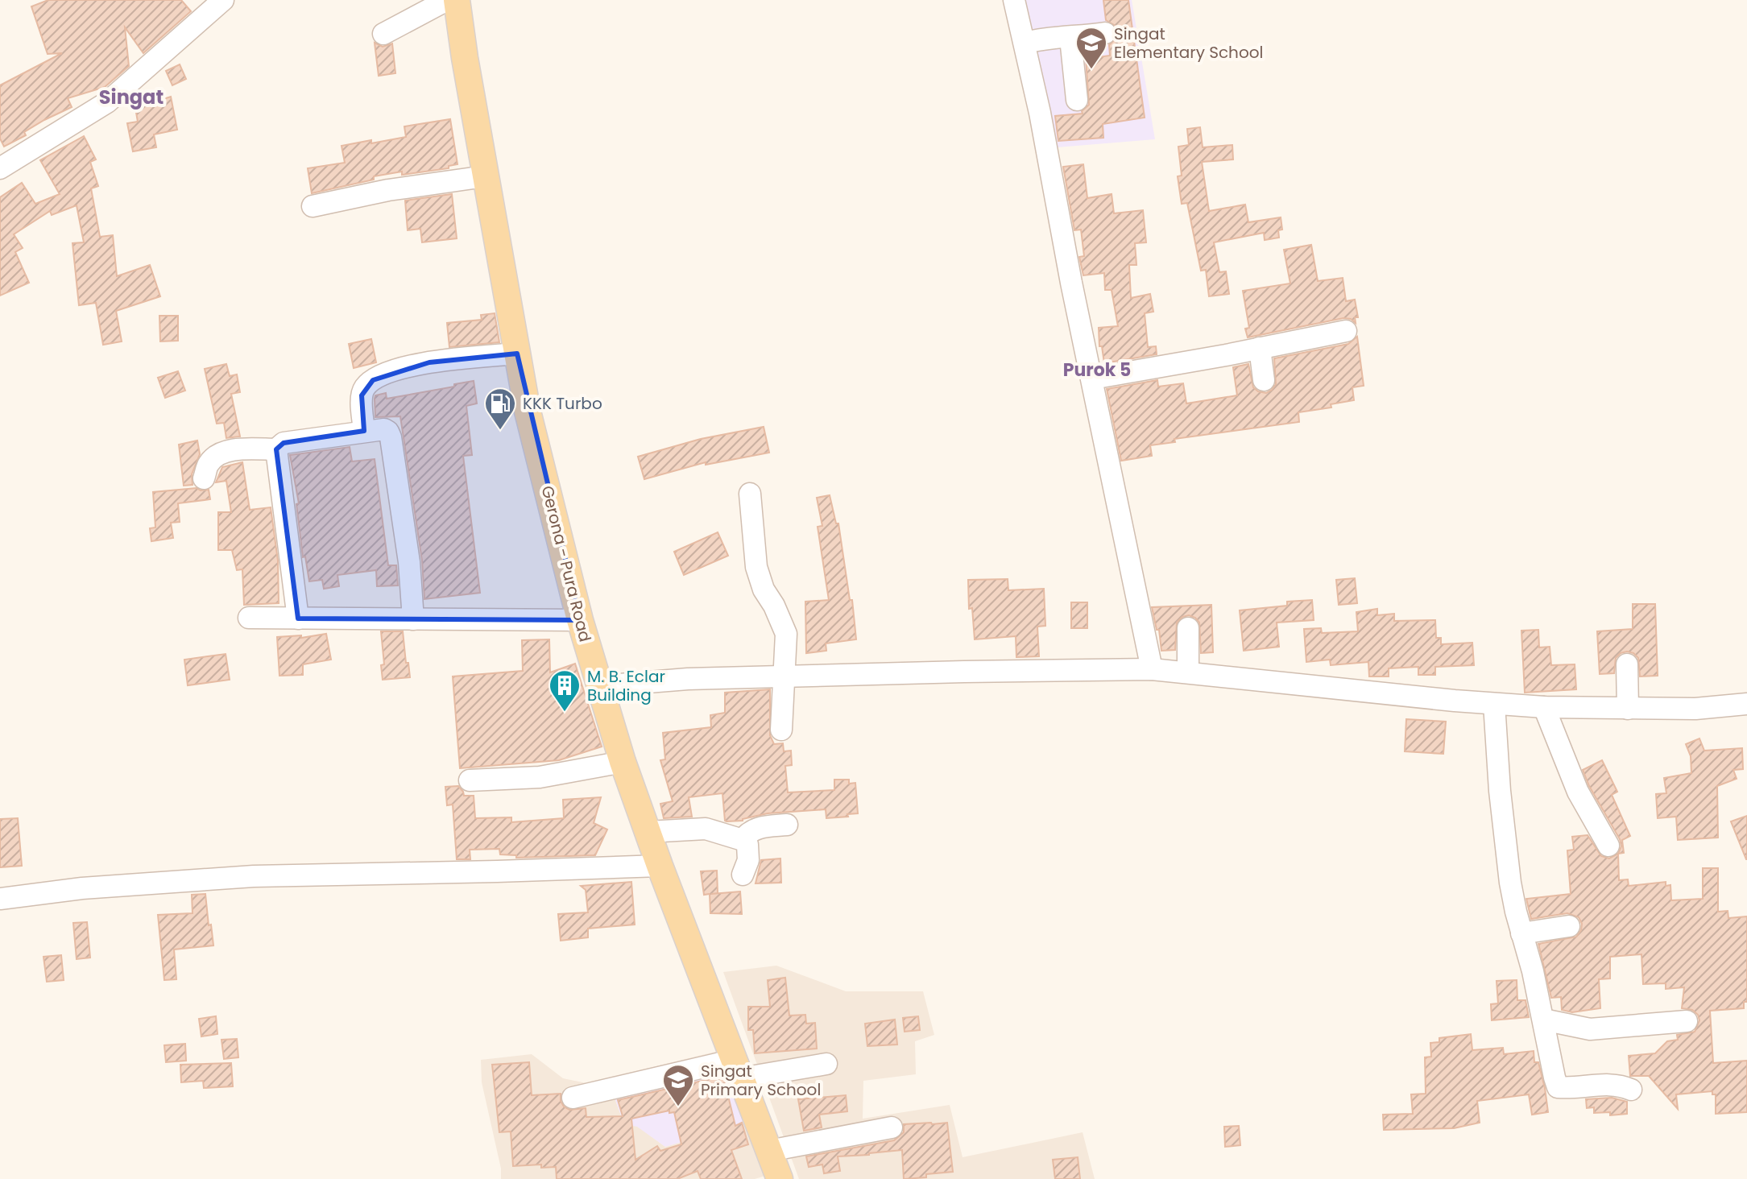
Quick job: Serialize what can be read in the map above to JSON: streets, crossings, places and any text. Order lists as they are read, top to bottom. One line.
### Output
{"streets":{"main road":["Gerona - Pura Road"]},"districts":["Singat","Purok 5"],"places":{"school or university":["Singat Elementary School","Singat Primary School"],"fuel station":["KKK Turbo"],"building":["M. B. Eclar Building"]}}
